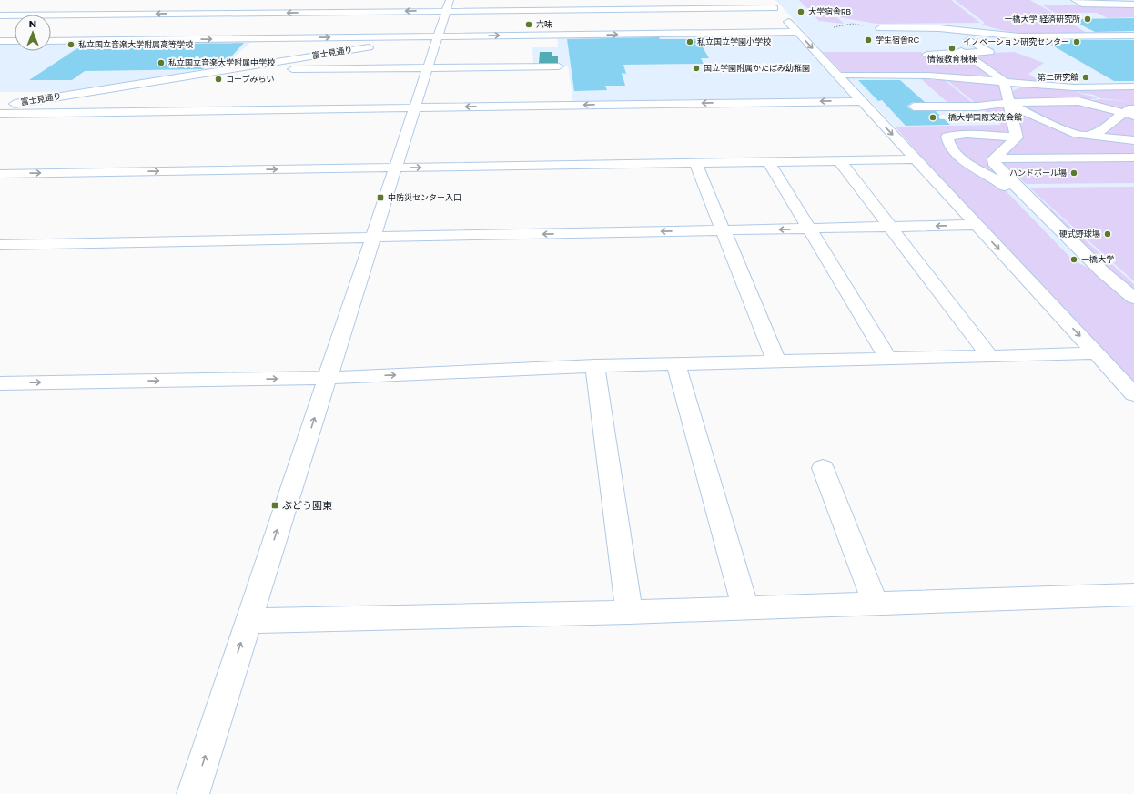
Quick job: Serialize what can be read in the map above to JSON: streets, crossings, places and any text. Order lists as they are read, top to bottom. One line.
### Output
{"streets":{"street":["富士見通り"]},"places":{"other":["大学宿舎RB","一橋大学 経済研究所","六味","学生宿舎RC","私立国立学園小学校","イノベーション研究センター","私立国立音楽大学附属高等学校","情報教育棟棟","私立国立音楽大学附属中学校","国立学園附属かたばみ幼稚園","第二研究館","コープみらい","一橋大学国際交流会館","ハンドボール場","硬式野球場","一橋大学"],"transit":["中防災センター入口","ぶどう園東"]},"north":"top"}
